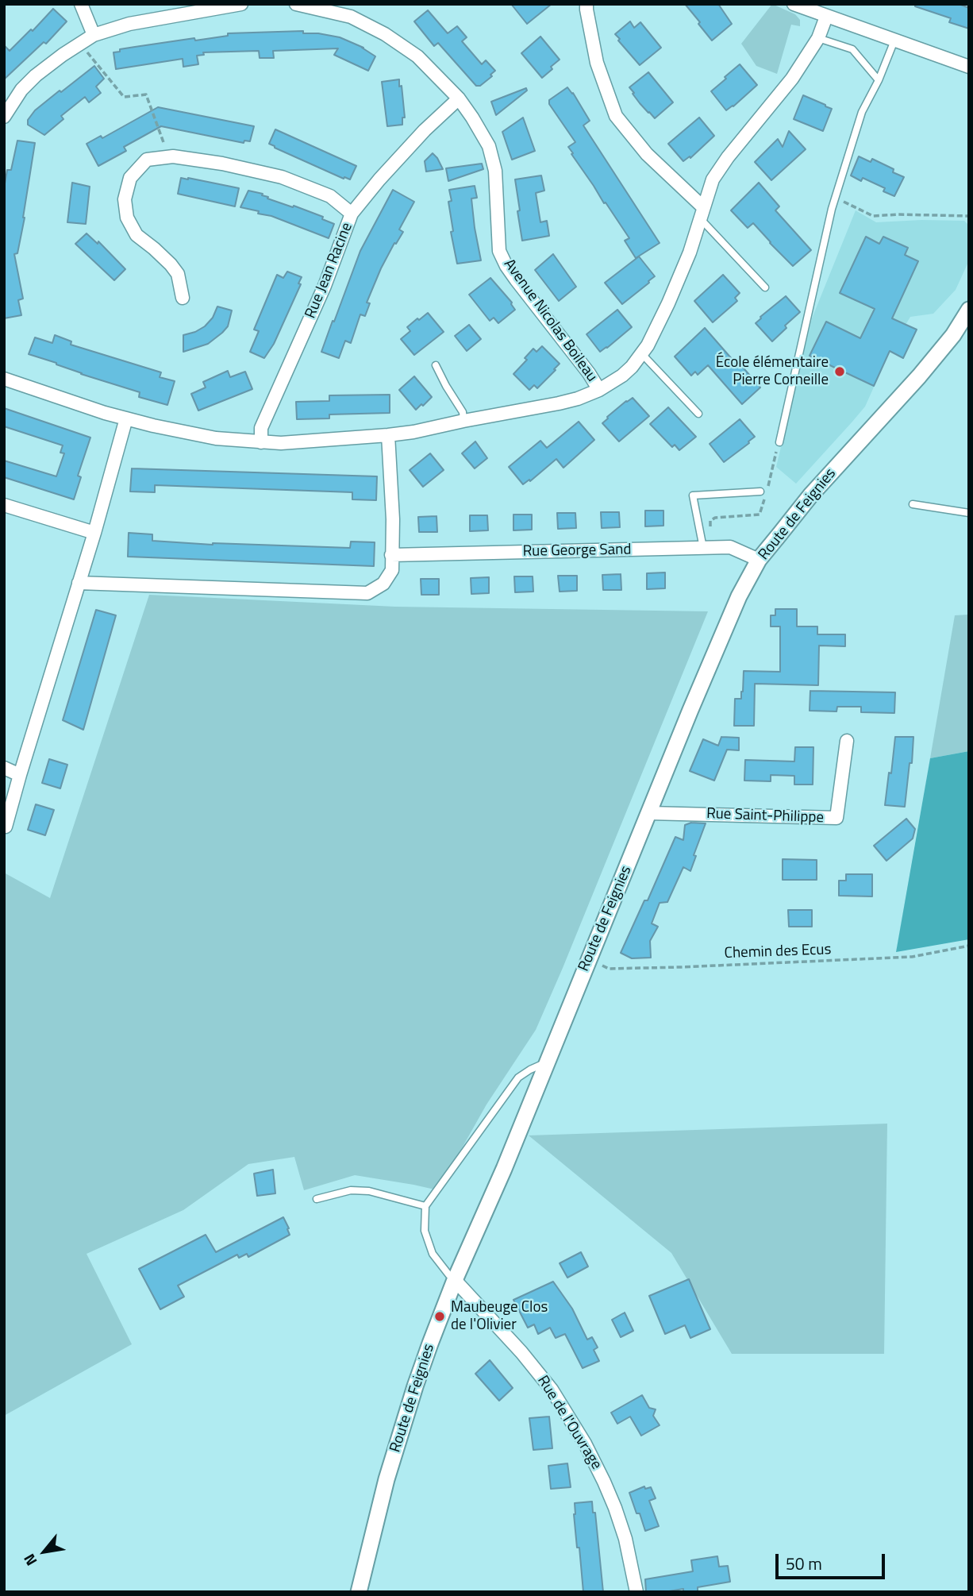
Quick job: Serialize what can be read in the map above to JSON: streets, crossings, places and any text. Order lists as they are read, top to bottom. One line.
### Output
{"streets":{"street":["Rue Jean Racine","Avenue Nicolas Boileau","Route de Feignies","Rue George Sand","Rue Saint-Philippe","Rue de l'Ouvrage"],"path":["Chemin des Ecus"]},"crossings":[["Rue Jean Racine","Avenue Nicolas Boileau"],["Route de Feignies","Rue George Sand"],["Route de Feignies","Rue Saint-Philippe"],["Route de Feignies","Chemin des Ecus"],["Route de Feignies","Rue de l'Ouvrage"]],"places":["École élémentaire Pierre Corneille","Maubeuge Clos de l'Olivier"],"scale_bar":"50 m","north":"bottom left"}
